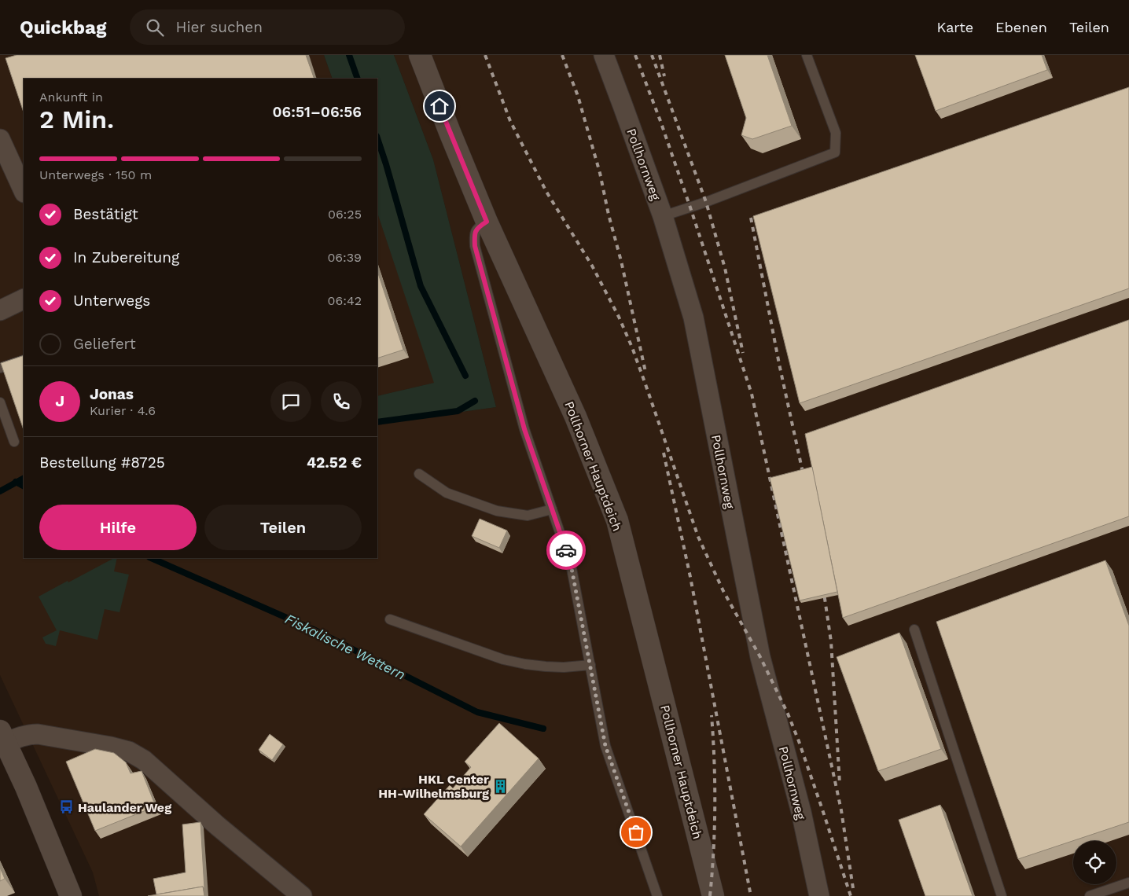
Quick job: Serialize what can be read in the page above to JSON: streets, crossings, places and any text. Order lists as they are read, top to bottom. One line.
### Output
{"streets":{"main road":["Pollhorner Hauptdeich"],"street":["Pollhornweg"]},"water":["Fiskalische Wettern"],"places":{"building":["HKL Center HH-Wilhelmsburg"],"bus stop":["Haulander Weg"]},"page":{"header":"Quickbag","search":"Hier suchen","nav":["Karte","Ebenen","Teilen"],"heading":["2 Min.","Ankunft in","06:51–06:56"],"panel":["Jonas","Kurier · 4.6","Bestellung #8725","42.52 €"],"bar":"Unterwegs · 150 m","list":[["Bestätigt","06:25"],["In Zubereitung","06:39"],["Unterwegs","06:42"],"Geliefert"],"round":"J","buttons":["Hilfe","Teilen"]}}
